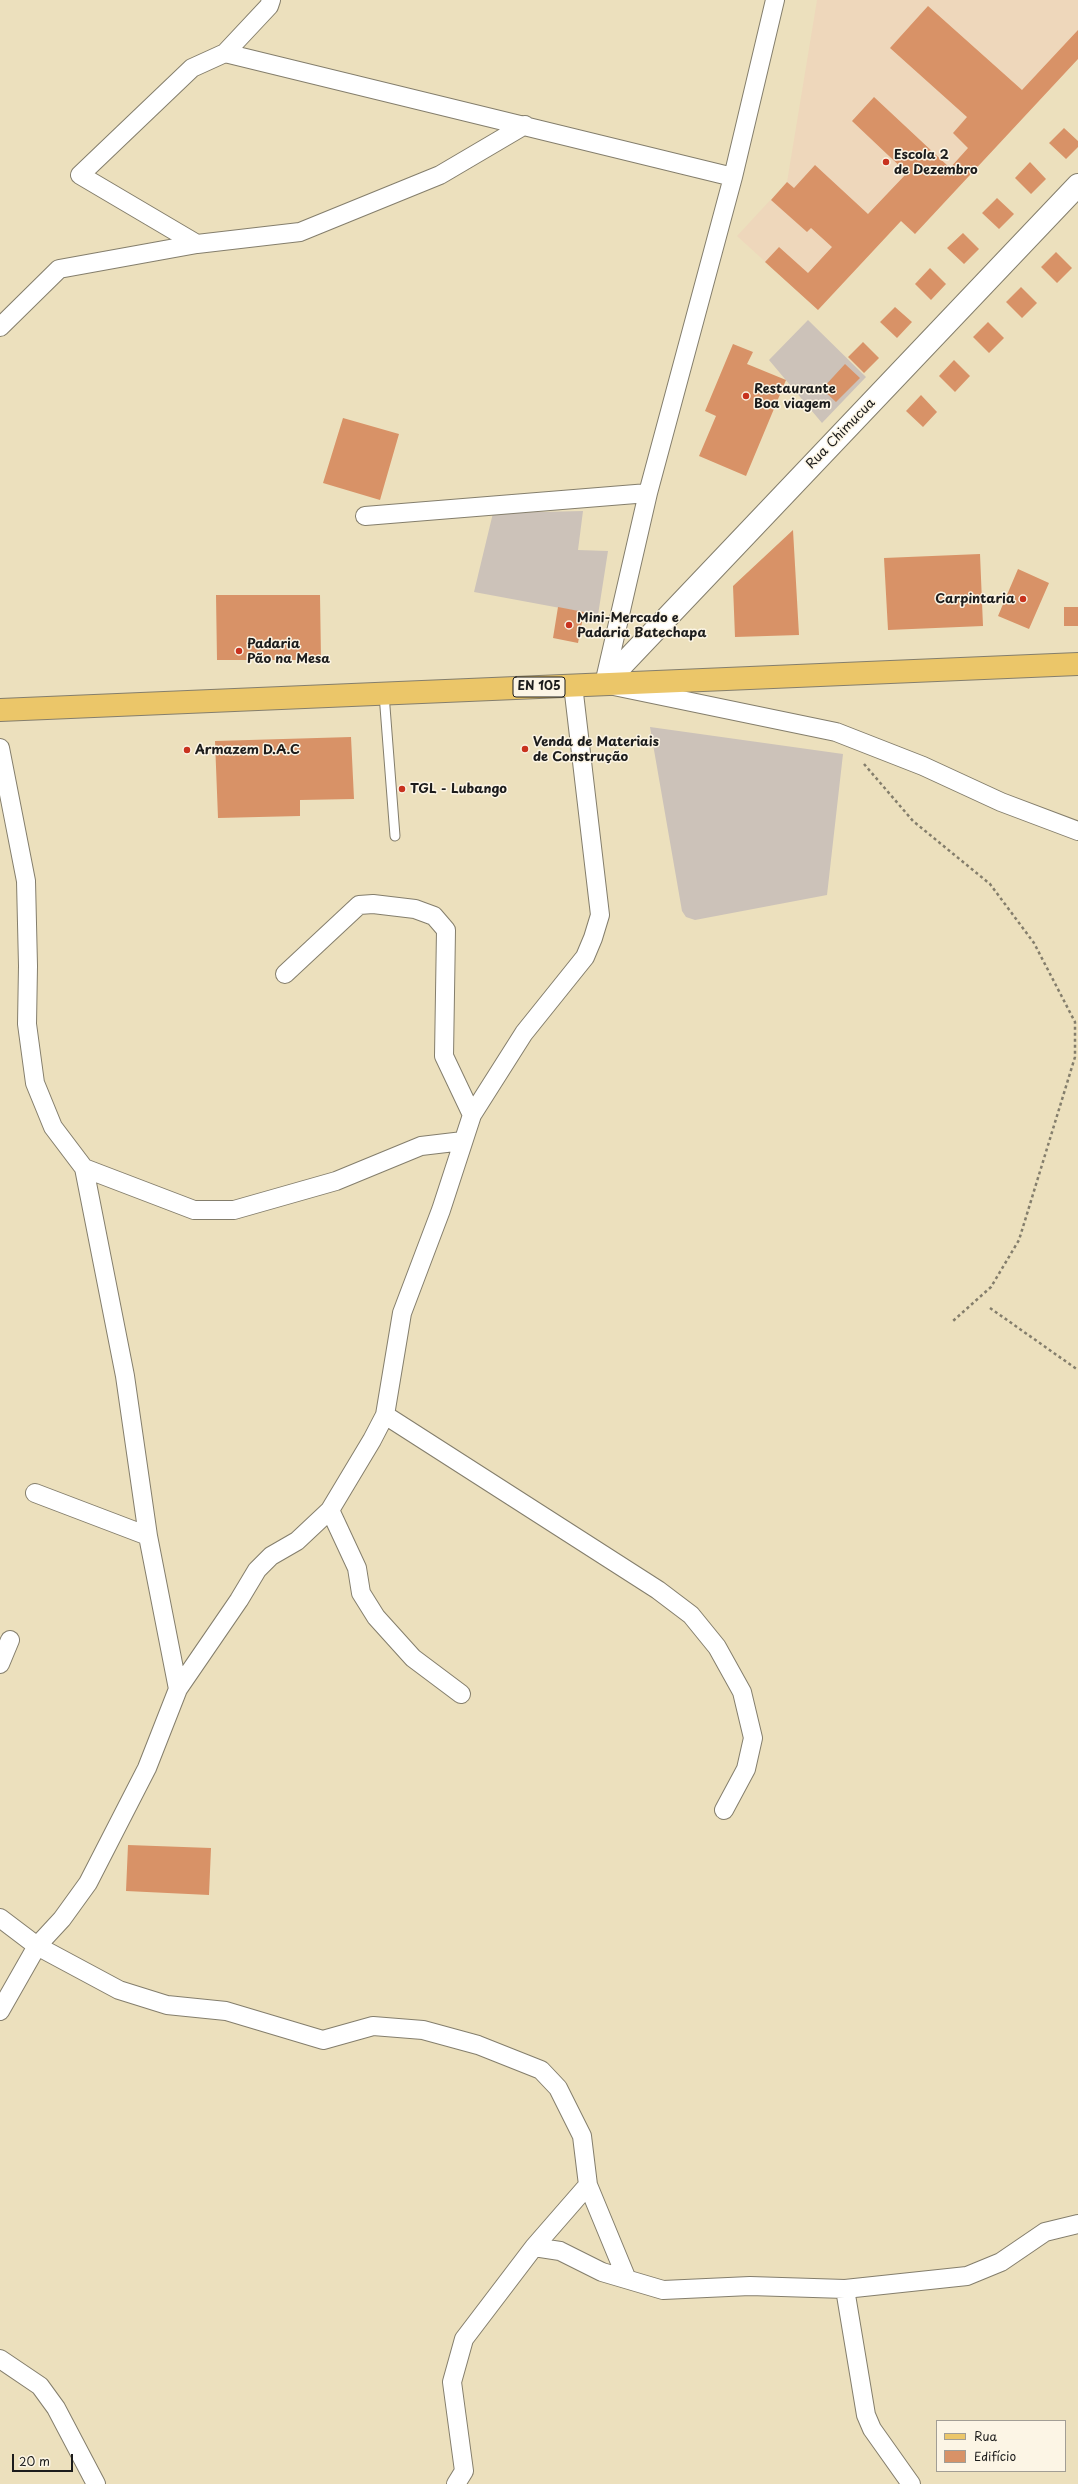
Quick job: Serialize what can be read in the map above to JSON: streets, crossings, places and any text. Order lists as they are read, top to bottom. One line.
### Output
{"streets":{"main road":["EN 105"],"street":["Rua Chimucua"]},"crossings":[["Rua Chimucua","EN 105"]],"places":["Escola 2 de Dezembro","Restaurante Boa viagem","Carpintaria","Mini-Mercado e Padaria Batechapa","Padaria Pão na Mesa","Venda de Materiais de Construção","Armazem D.A.C","TGL - Lubango"],"legend":["Rua","Edifício"],"scale_bar":"20 m"}
